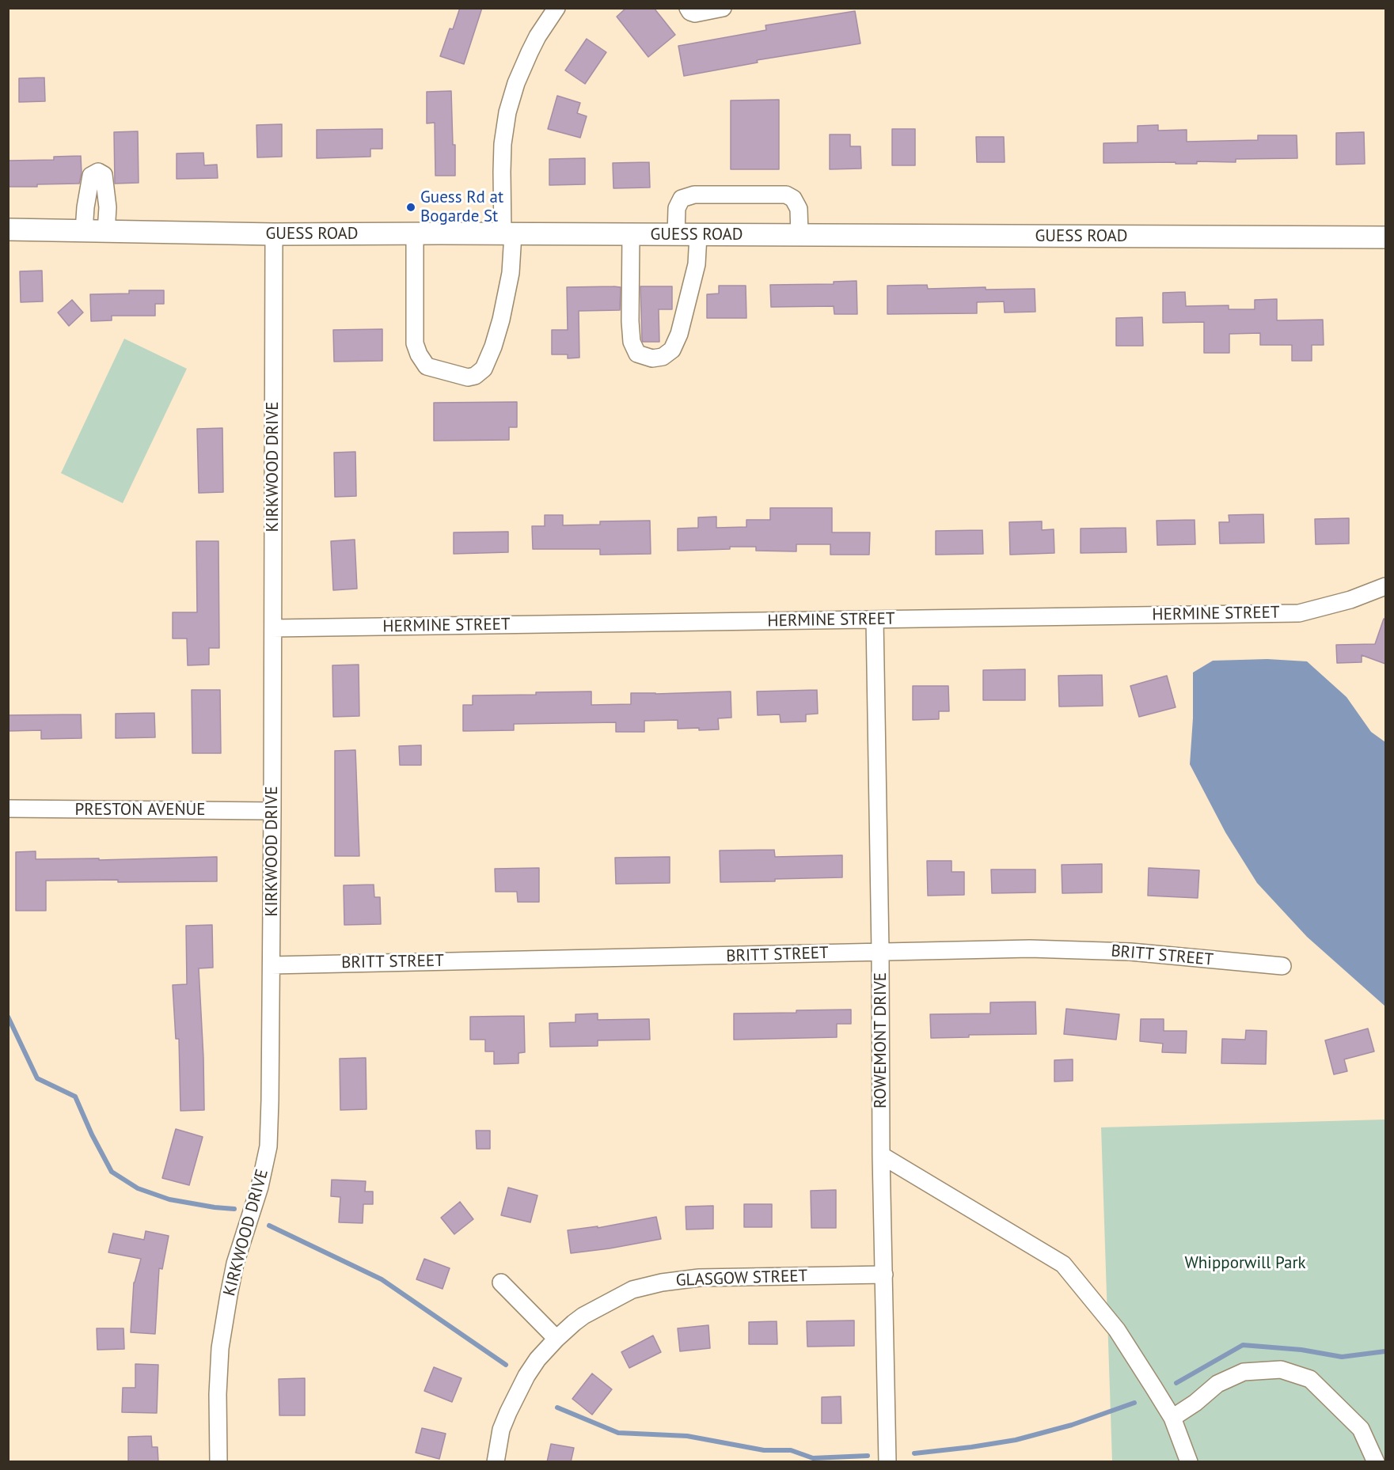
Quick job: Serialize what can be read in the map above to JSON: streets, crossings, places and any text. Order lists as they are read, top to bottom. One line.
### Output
{"streets":{"main road":["GUESS ROAD"],"street":["KIRKWOOD DRIVE","HERMINE STREET","PRESTON AVENUE","BRITT STREET","ROWEMONT DRIVE","GLASGOW STREET"]},"crossings":[["GUESS ROAD","KIRKWOOD DRIVE"],["KIRKWOOD DRIVE","HERMINE STREET"],["KIRKWOOD DRIVE","PRESTON AVENUE"],["KIRKWOOD DRIVE","BRITT STREET"],["HERMINE STREET","ROWEMONT DRIVE"],["BRITT STREET","ROWEMONT DRIVE"],["ROWEMONT DRIVE","GLASGOW STREET"]],"parks":["Whipporwill Park"],"places":["Guess Rd at Bogarde St"]}
